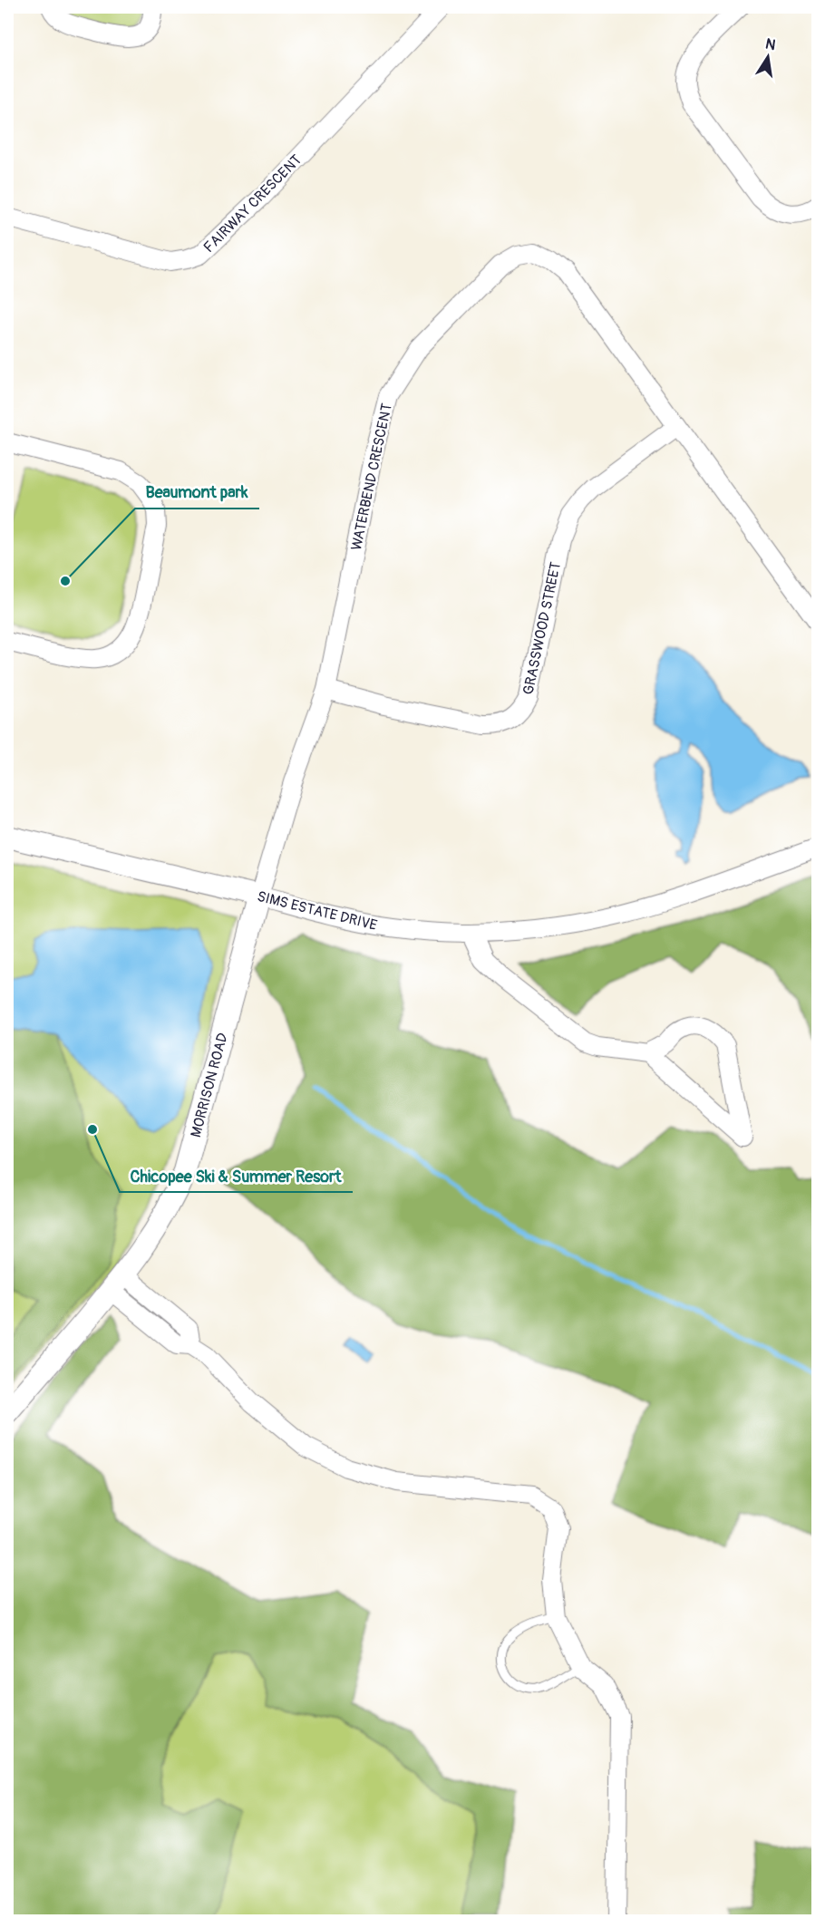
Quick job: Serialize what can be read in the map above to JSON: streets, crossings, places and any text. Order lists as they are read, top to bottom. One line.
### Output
{"streets":{"street":["FAIRWAY CRESCENT","WATERBEND CRESCENT","GRASSWOOD STREET","SIMS ESTATE DRIVE","MORRISON ROAD"]},"crossings":[["WATERBEND CRESCENT","GRASSWOOD STREET"],["WATERBEND CRESCENT","SIMS ESTATE DRIVE"],["WATERBEND CRESCENT","MORRISON ROAD"],["SIMS ESTATE DRIVE","MORRISON ROAD"]],"places":["Beaumont park","Chicopee Ski & Summer Resort"],"north":"top"}
